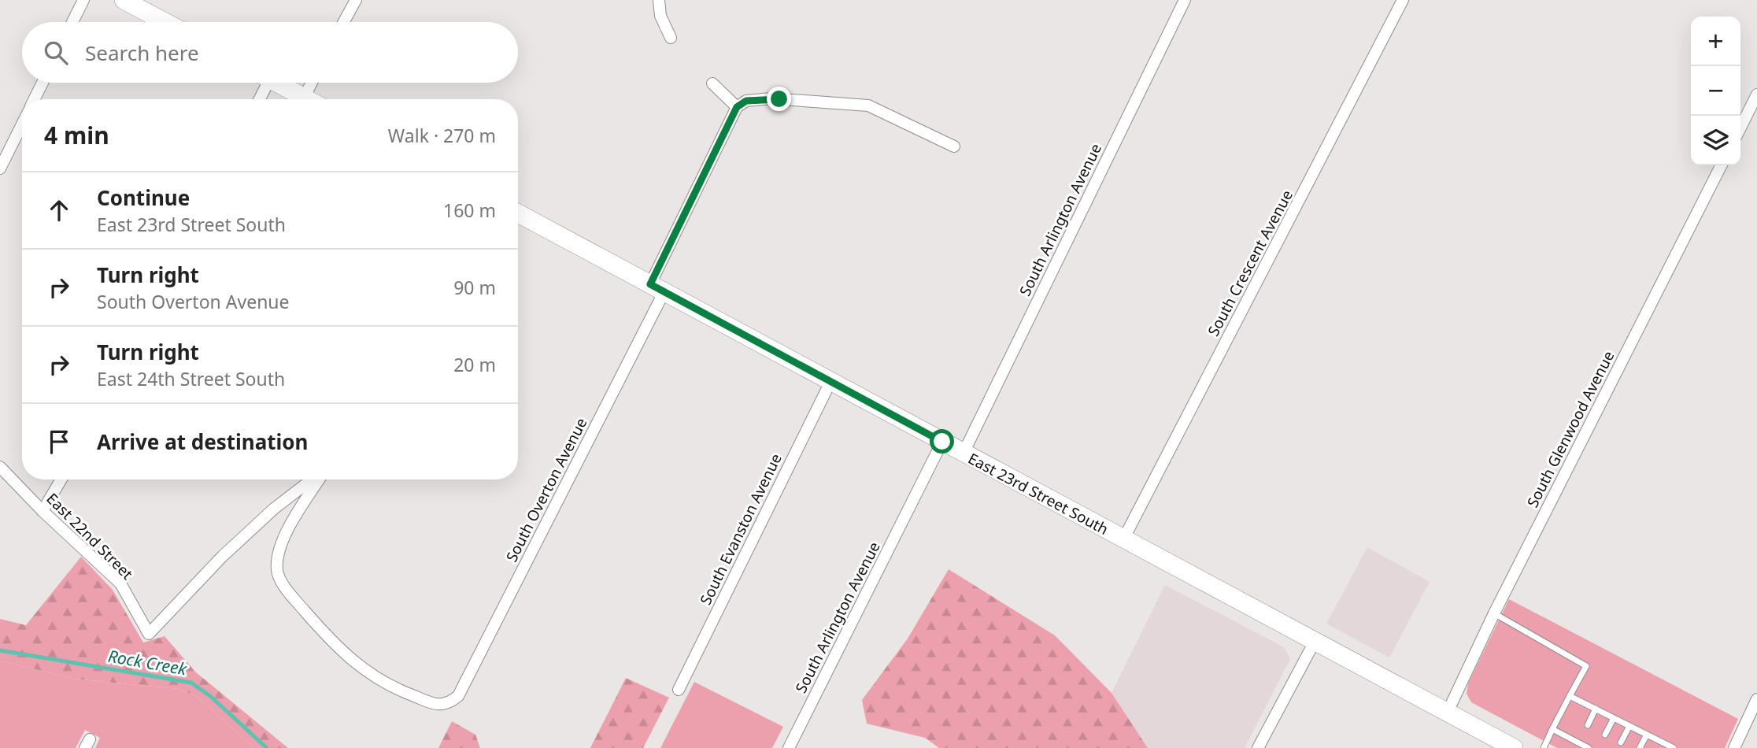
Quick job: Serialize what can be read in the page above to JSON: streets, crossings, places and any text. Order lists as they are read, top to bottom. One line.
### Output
{"streets":{"main road":["East 23rd Street South"],"street":["South Arlington Avenue","South Crescent Avenue","South Glenwood Avenue","South Overton Avenue","South Evanston Avenue","East 22nd Street"]},"crossings":[["South Arlington Avenue","East 23rd Street South"],["South Crescent Avenue","East 23rd Street South"],["South Glenwood Avenue","East 23rd Street South"],["South Overton Avenue","East 23rd Street South"],["East 23rd Street South","South Evanston Avenue"]],"water":["Rock Creek"],"page":{"map_buttons":["+","−"],"search":"Search here","heading":["4 min","Walk · 270 m"],"list":[["Continue","East 23rd Street South","160 m"],["Turn right","South Overton Avenue","90 m"],["Turn right","East 24th Street South","20 m"],"Arrive at destination"]}}
